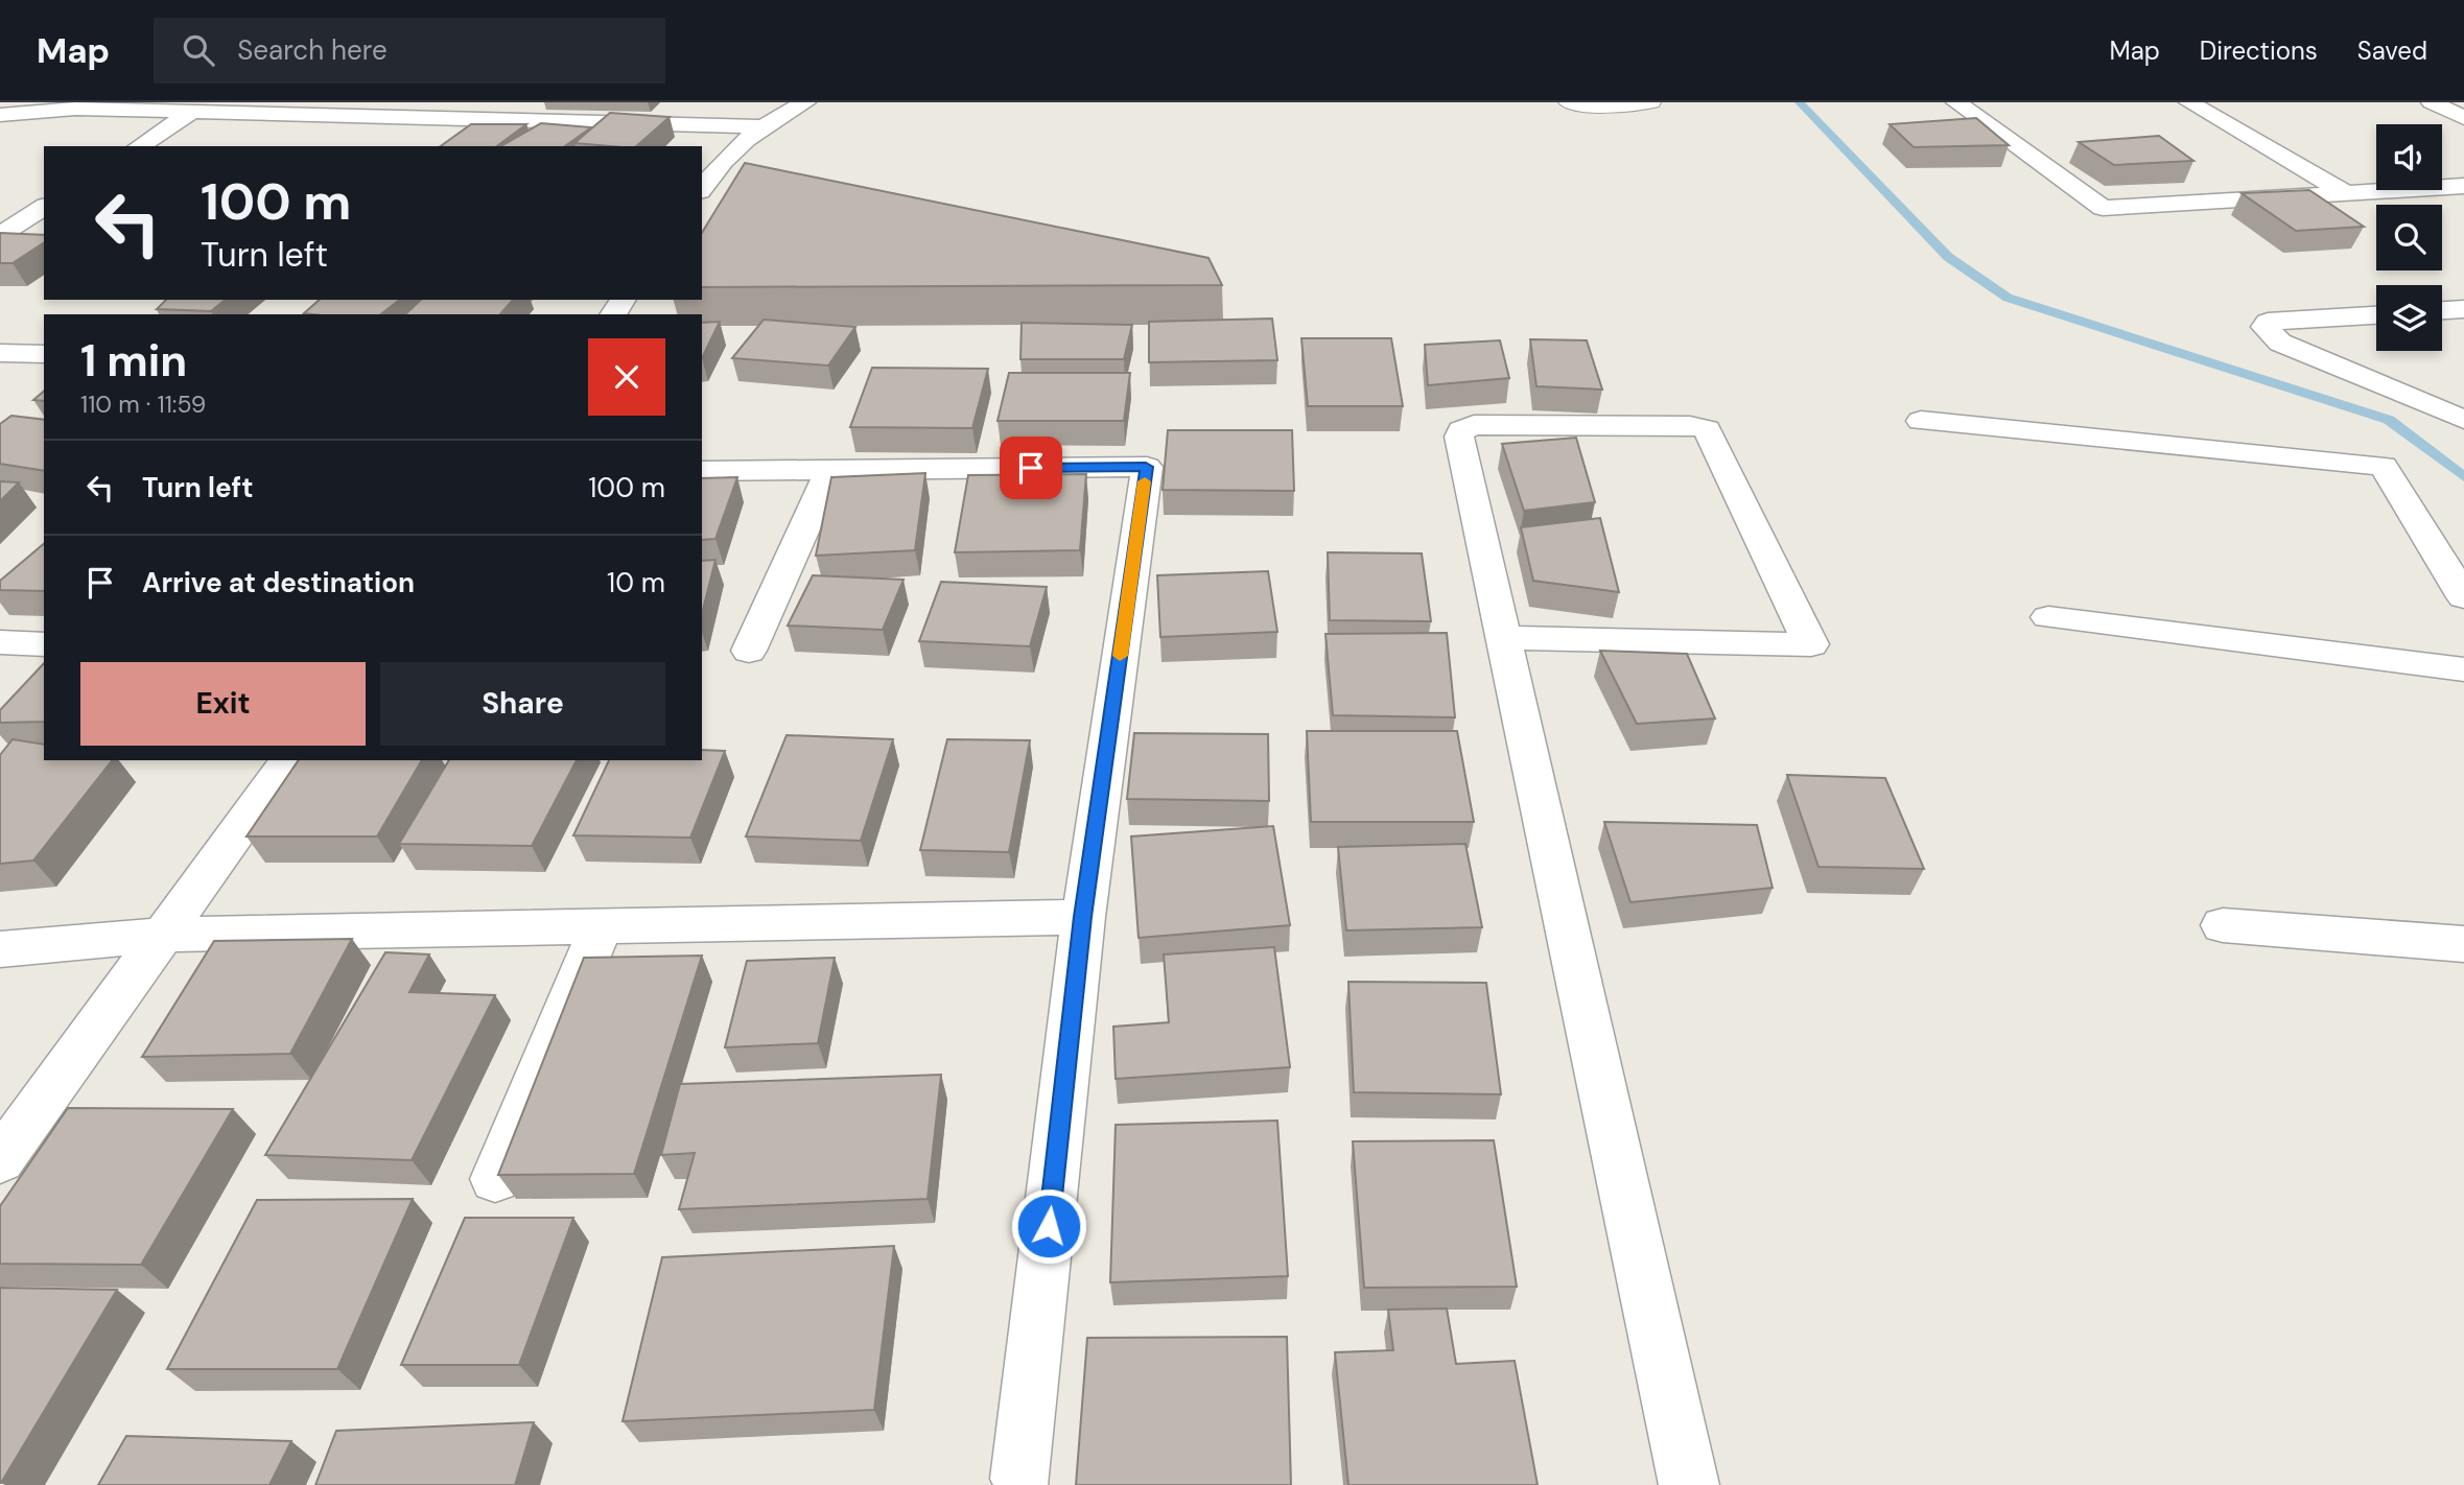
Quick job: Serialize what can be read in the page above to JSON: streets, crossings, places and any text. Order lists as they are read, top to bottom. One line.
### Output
{"page":{"header":"Map","search":"Search here","nav":["Map","Directions","Saved"],"turn":["100 m","Turn left"],"heading":["1 min","110 m · 11:59"],"list":[{"name":"Turn left","value":"100 m"},{"name":"Arrive at destination","value":"10 m"}],"buttons":["Exit","Share"]}}
